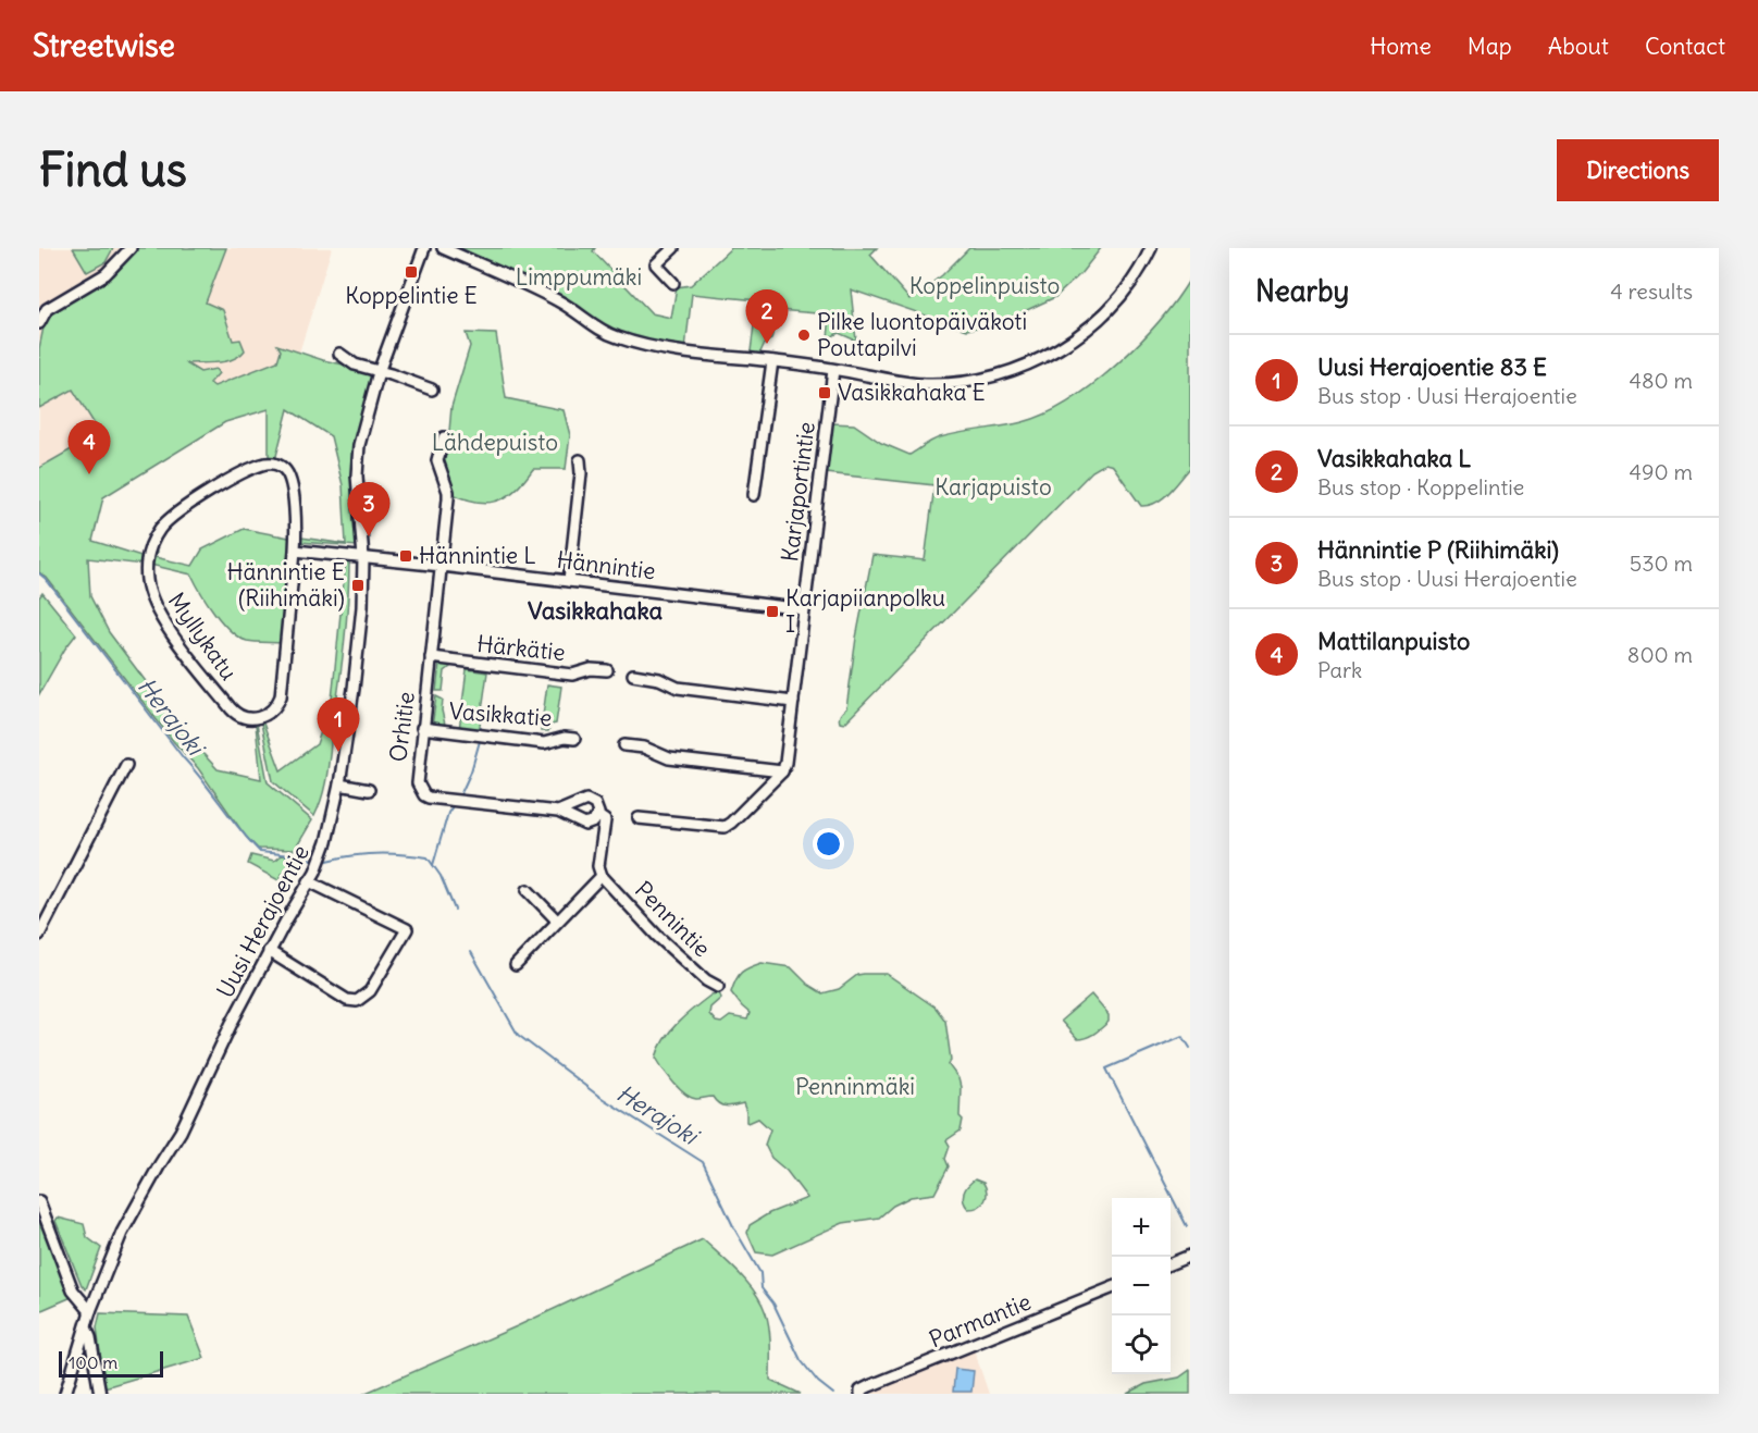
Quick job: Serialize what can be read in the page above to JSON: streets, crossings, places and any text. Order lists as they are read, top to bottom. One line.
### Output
{"streets":{"street":["Karjaportintie","Hännintie","Myllykatu","Härkätie","Vasikkatie","Orhitie","Pennintie","Uusi Herajoentie","Parmantie"]},"crossings":[["Karjaportintie","Hännintie"],["Hännintie","Orhitie"],["Hännintie","Uusi Herajoentie"],["Härkätie","Orhitie"],["Vasikkatie","Orhitie"],["Orhitie","Uusi Herajoentie"]],"districts":["Vasikkahaka"],"water":["Herajoki"],"parks":["Limppumäki","Koppelinpuisto","Lähdepuisto","Karjapuisto","Penninmäki"],"places":{"transit":["Koppelintie E","Vasikkahaka E","Hännintie L","Hännintie E (Riihimäki)","Karjapiianpolku I"],"other":["Pilke luontopäiväkoti Poutapilvi"]},"scale_bar":"100 m","page":{"header":"Streetwise","nav":["Home","Map","About","Contact"],"buttons":"Directions","title":"Find us","heading":["Nearby","4 results"],"pins":["2","4","3","1"],"list":[{"mark":"1","name":"Uusi Herajoentie 83 E","note":"Bus stop · Uusi Herajoentie","value":"480 m"},{"mark":"2","name":"Vasikkahaka L","note":"Bus stop · Koppelintie","value":"490 m"},{"mark":"3","name":"Hännintie P (Riihimäki)","note":"Bus stop · Uusi Herajoentie","value":"530 m"},{"mark":"4","name":"Mattilanpuisto","note":"Park","value":"800 m"}],"map_buttons":["+","−"],"scale":"100 m"}}
